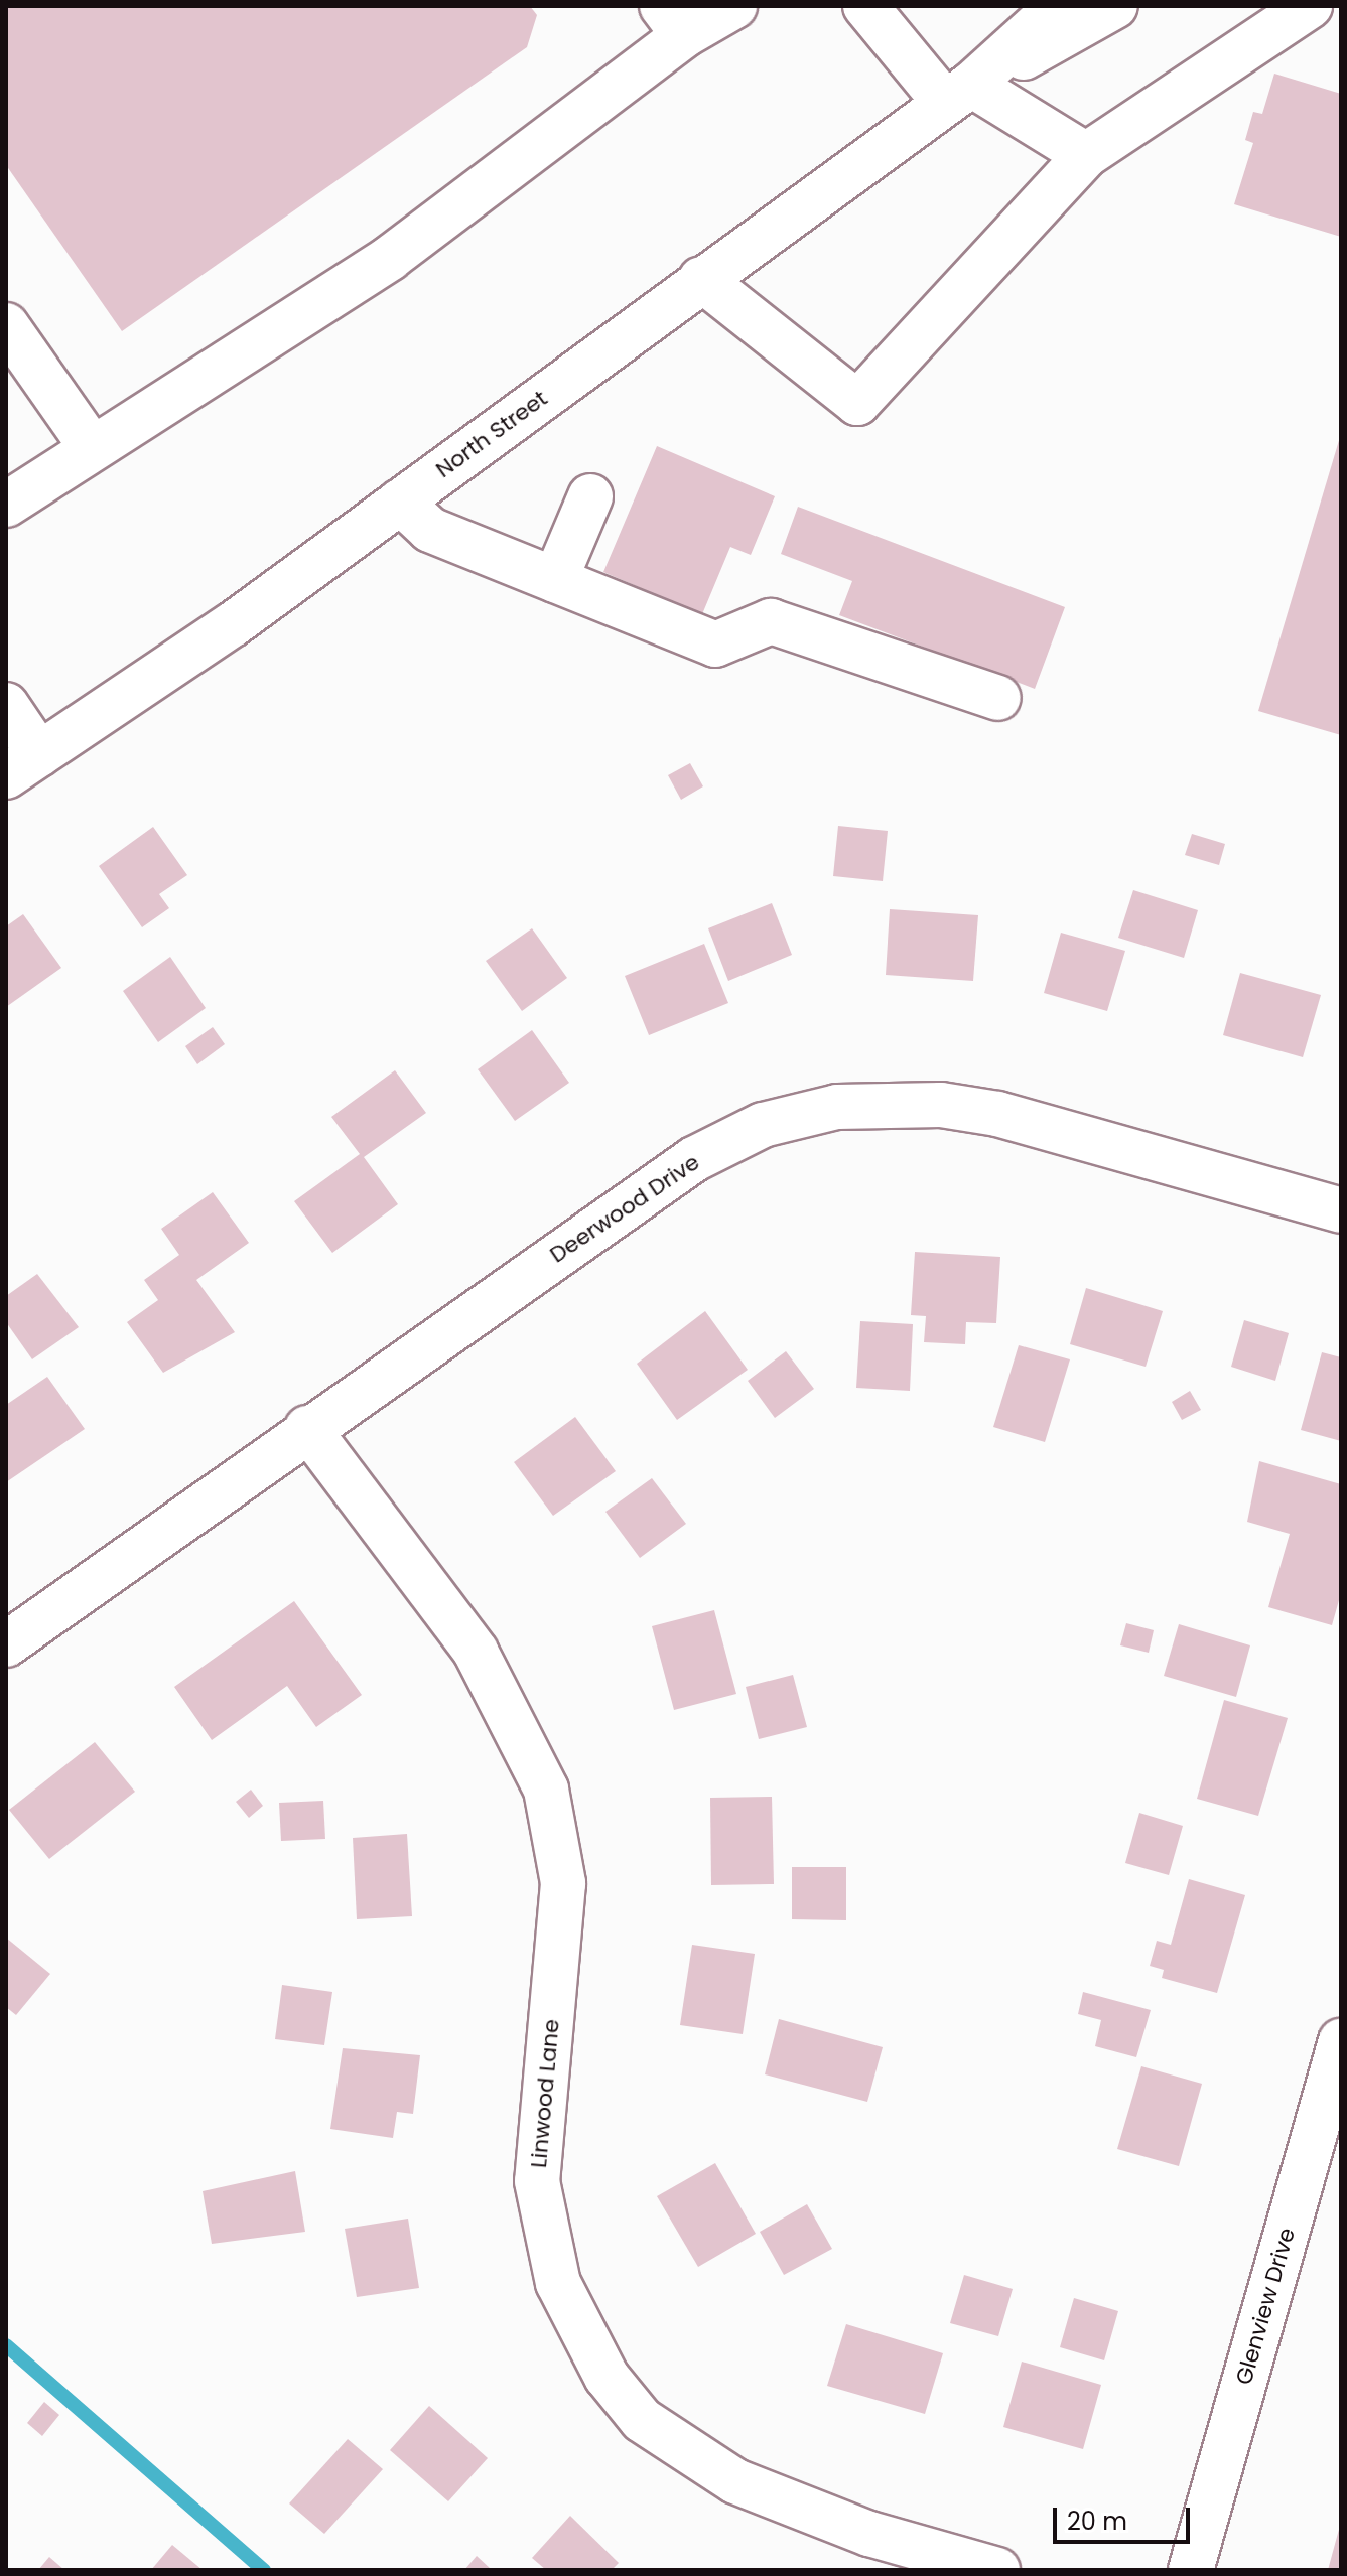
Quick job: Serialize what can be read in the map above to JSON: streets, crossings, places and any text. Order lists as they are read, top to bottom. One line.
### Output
{"streets":{"street":["North Street","Deerwood Drive","Linwood Lane","Glenview Drive"]},"crossings":[["Deerwood Drive","Linwood Lane"]],"scale_bar":"20 m"}
